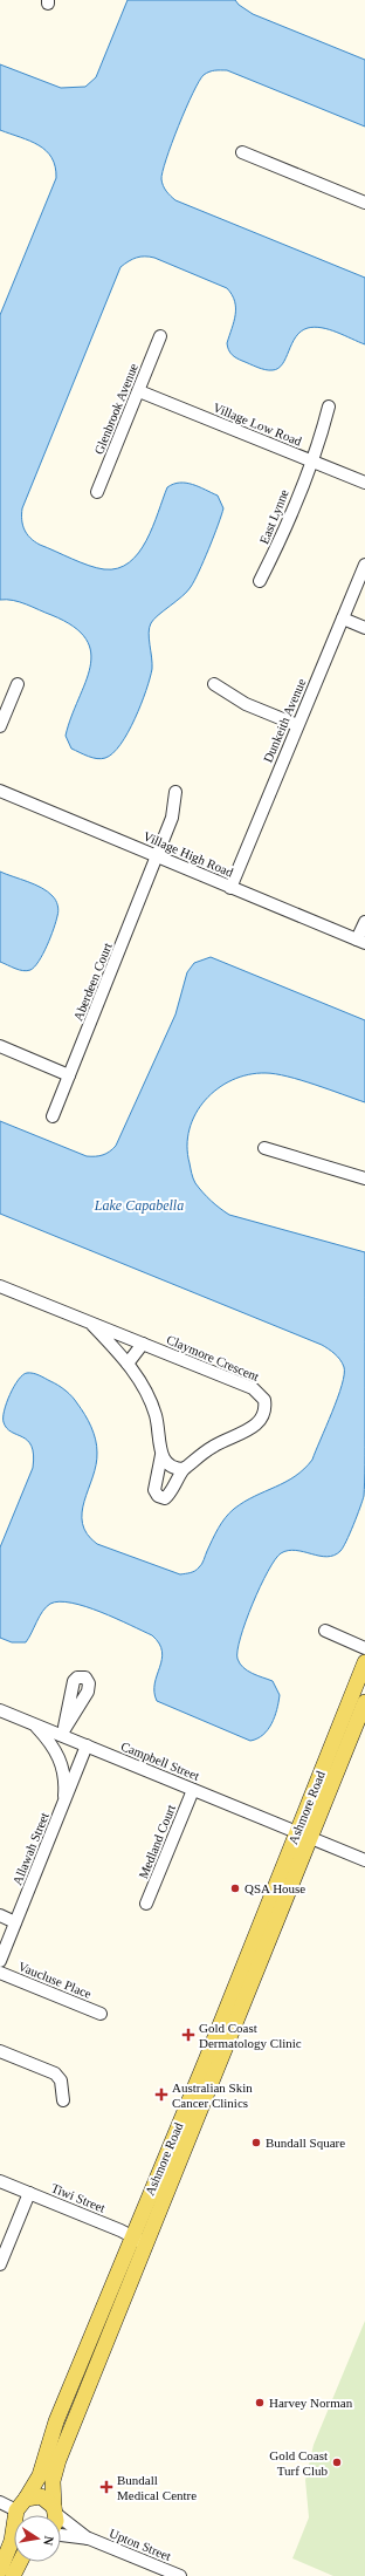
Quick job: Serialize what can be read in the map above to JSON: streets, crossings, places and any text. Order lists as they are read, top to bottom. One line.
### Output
{"streets":{"main road":["Ashmore Road"],"street":["Glenbrook Avenue","Village Low Road","East Lynne","Dunkeith Avenue","Village High Road","Aberdeen Court","Claymore Crescent","Campbell Street","Medland Court","Allawah Street","Vaucluse Place","Tiwi Street","Upton Street"]},"crossings":[["Glenbrook Avenue","Village Low Road"],["Village Low Road","East Lynne"],["Dunkeith Avenue","Village High Road"],["Village High Road","Aberdeen Court"],["Campbell Street","Ashmore Road"],["Campbell Street","Medland Court"],["Campbell Street","Allawah Street"],["Ashmore Road","Tiwi Street"],["Ashmore Road","Upton Street"]],"water":["Lake Capabella"],"places":{"other":["QSA House","Bundall Square","Harvey Norman","Gold Coast Turf Club"],"health":["Gold Coast Dermatology Clinic","Australian Skin Cancer Clinics","Bundall Medical Centre"]},"north":"right"}
